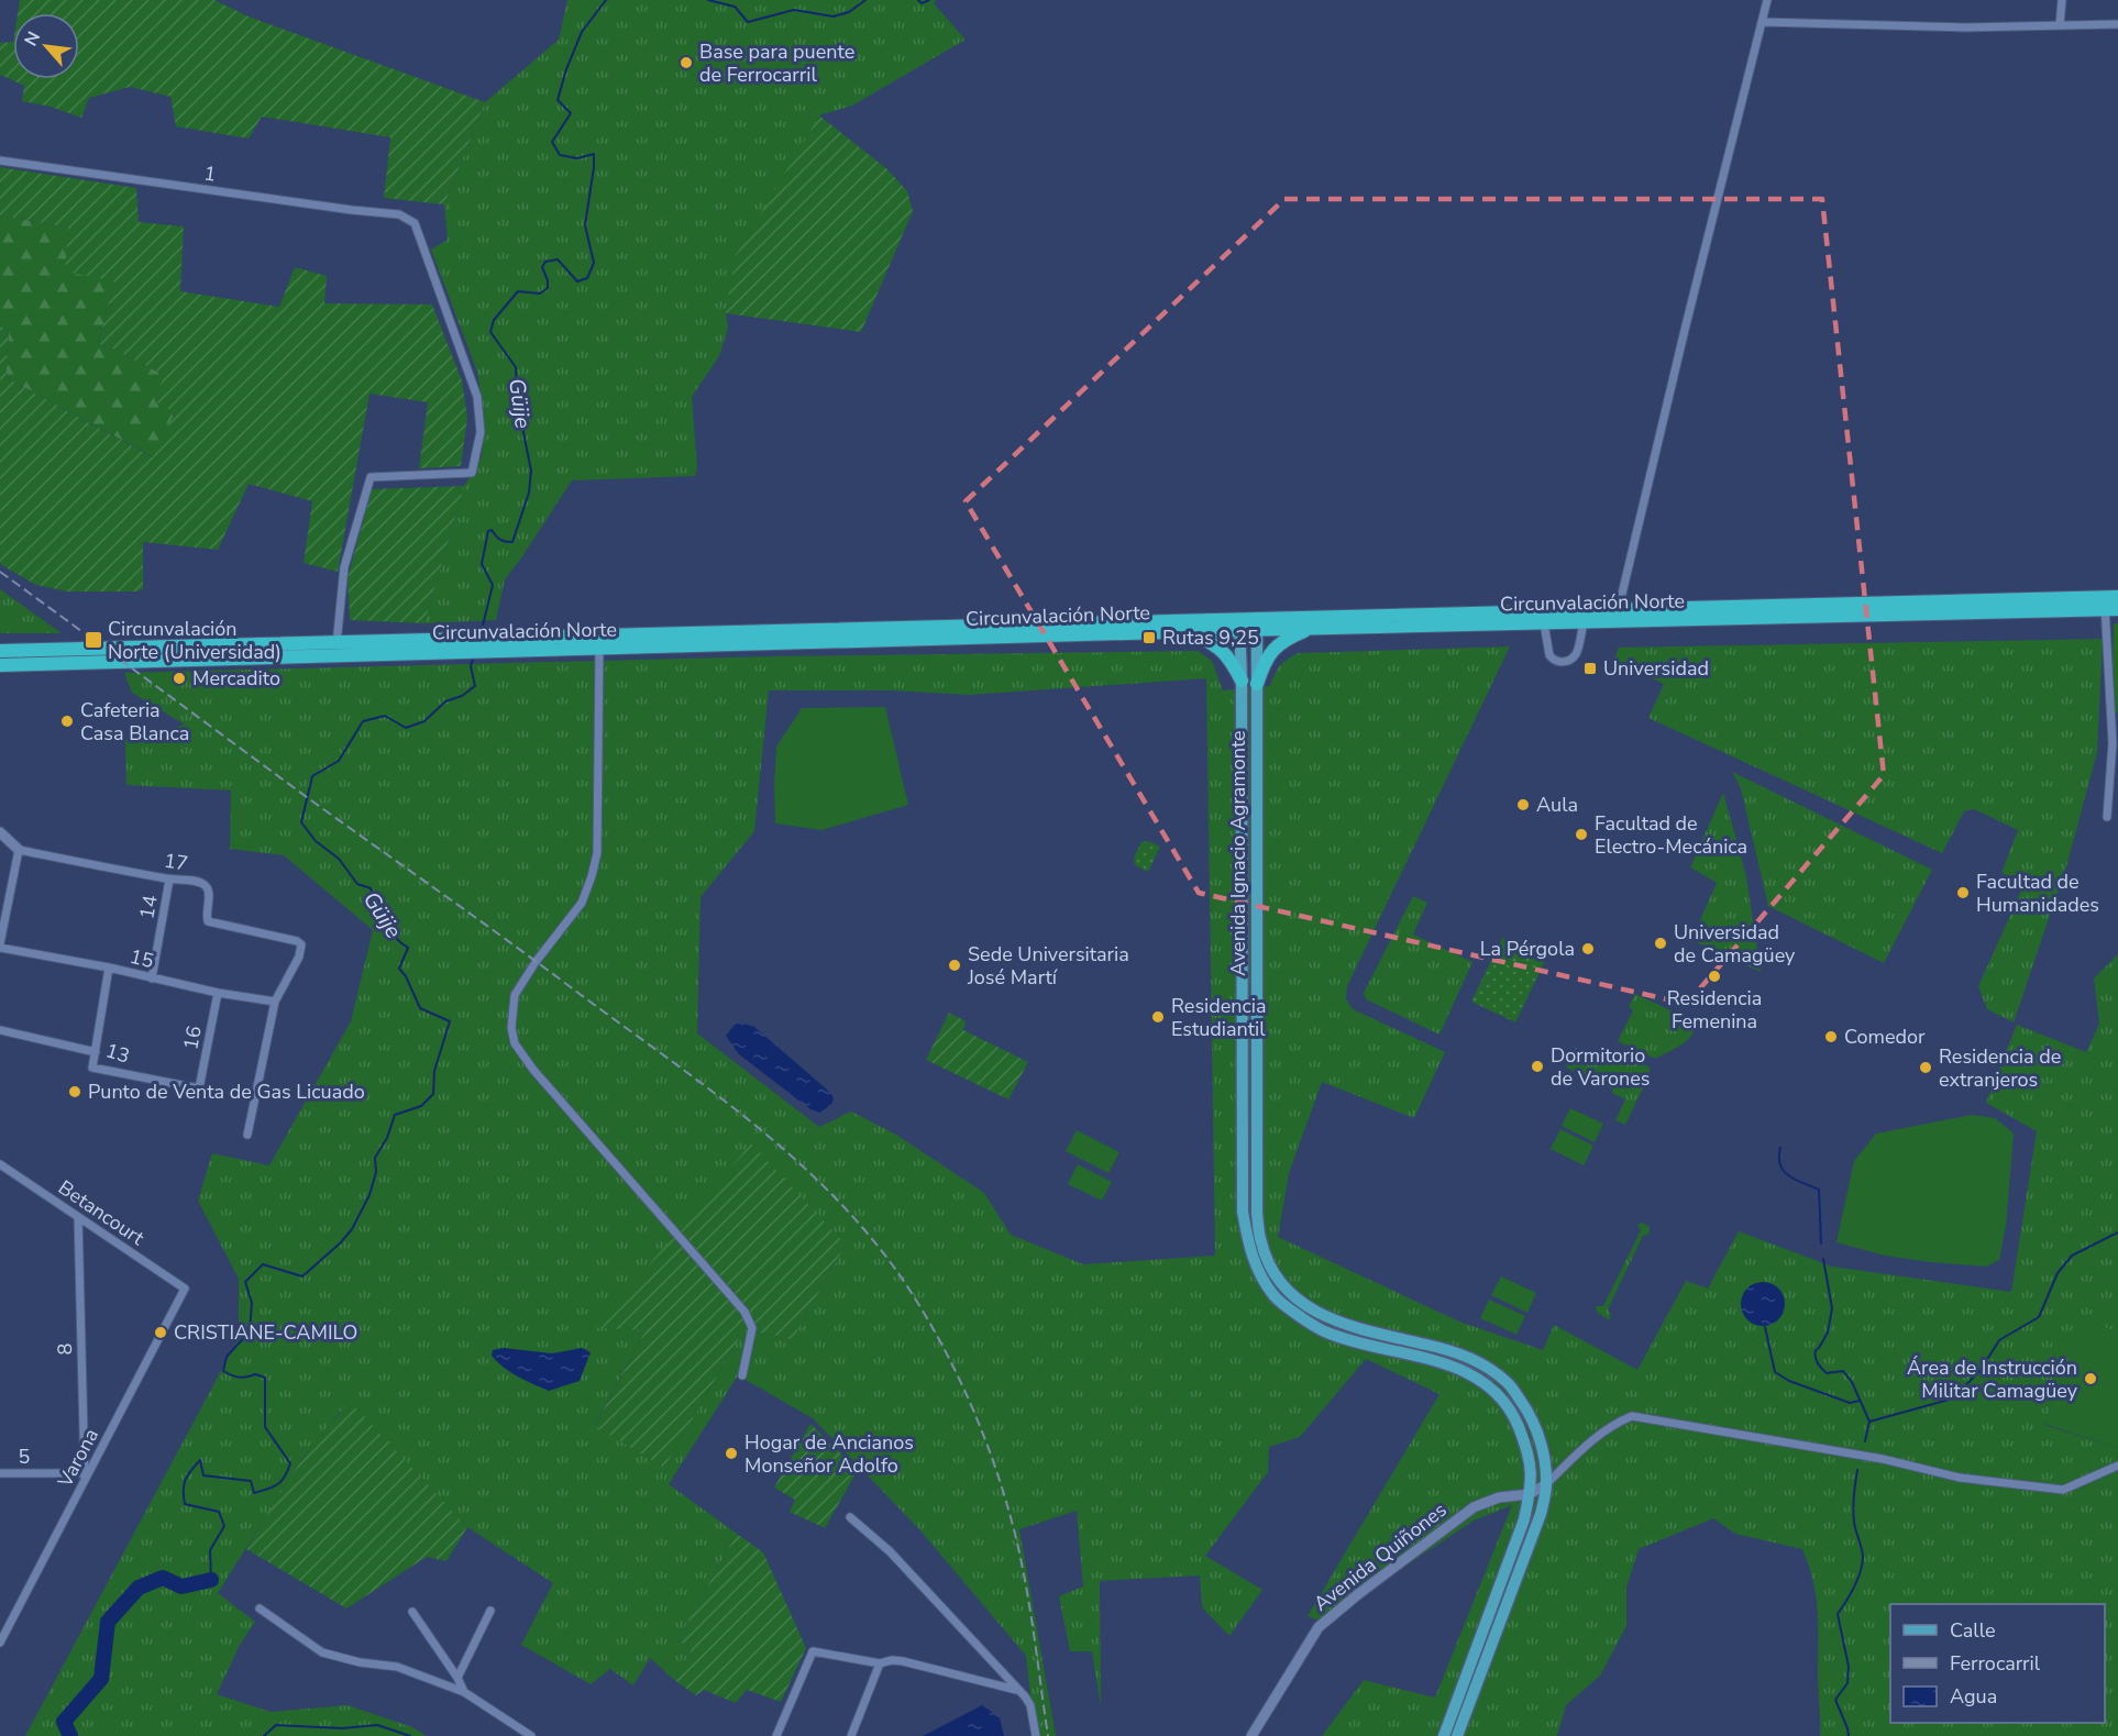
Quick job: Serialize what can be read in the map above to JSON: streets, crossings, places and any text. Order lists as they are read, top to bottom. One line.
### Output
{"streets":{"highway":["Circunvalación Norte"],"main road":["Avenida Ignacio Agramonte"],"street":["1","17","14","15","16","13","Betancourt","8","5","Varona","Avenida Quiñones"]},"crossings":[["1","Circunvalación Norte"],["Circunvalación Norte","Avenida Ignacio Agramonte"],["Avenida Ignacio Agramonte","Avenida Quiñones"],["17","14"],["17","15"],["14","15"],["15","16"],["16","13"],["Betancourt","8"],["Betancourt","Varona"],["8","5"],["8","Varona"],["5","Varona"]],"water":["Güije"],"places":{"other":["Base para puente de Ferrocarril","Mercadito","Cafeteria Casa Blanca","Aula","Facultad de Electro-Mecánica","Facultad de Humanidades","Universidad de Camagüey","La Pérgola","Sede Universitaria José Martí","Residencia Femenina","Residencia Estudiantil","Comedor","Dormitorio de Varones","Residencia de extranjeros","Punto de Venta de Gas Licuado","CRISTIANE-CAMILO","Área de Instrucción Militar Camagüey","Hogar de Ancianos Monseñor Adolfo"],"transit":["Rutas 9,25","Circunvalación Norte (Universidad)","Universidad"]},"legend":["Calle","Ferrocarril","Agua"],"north":"top left"}
